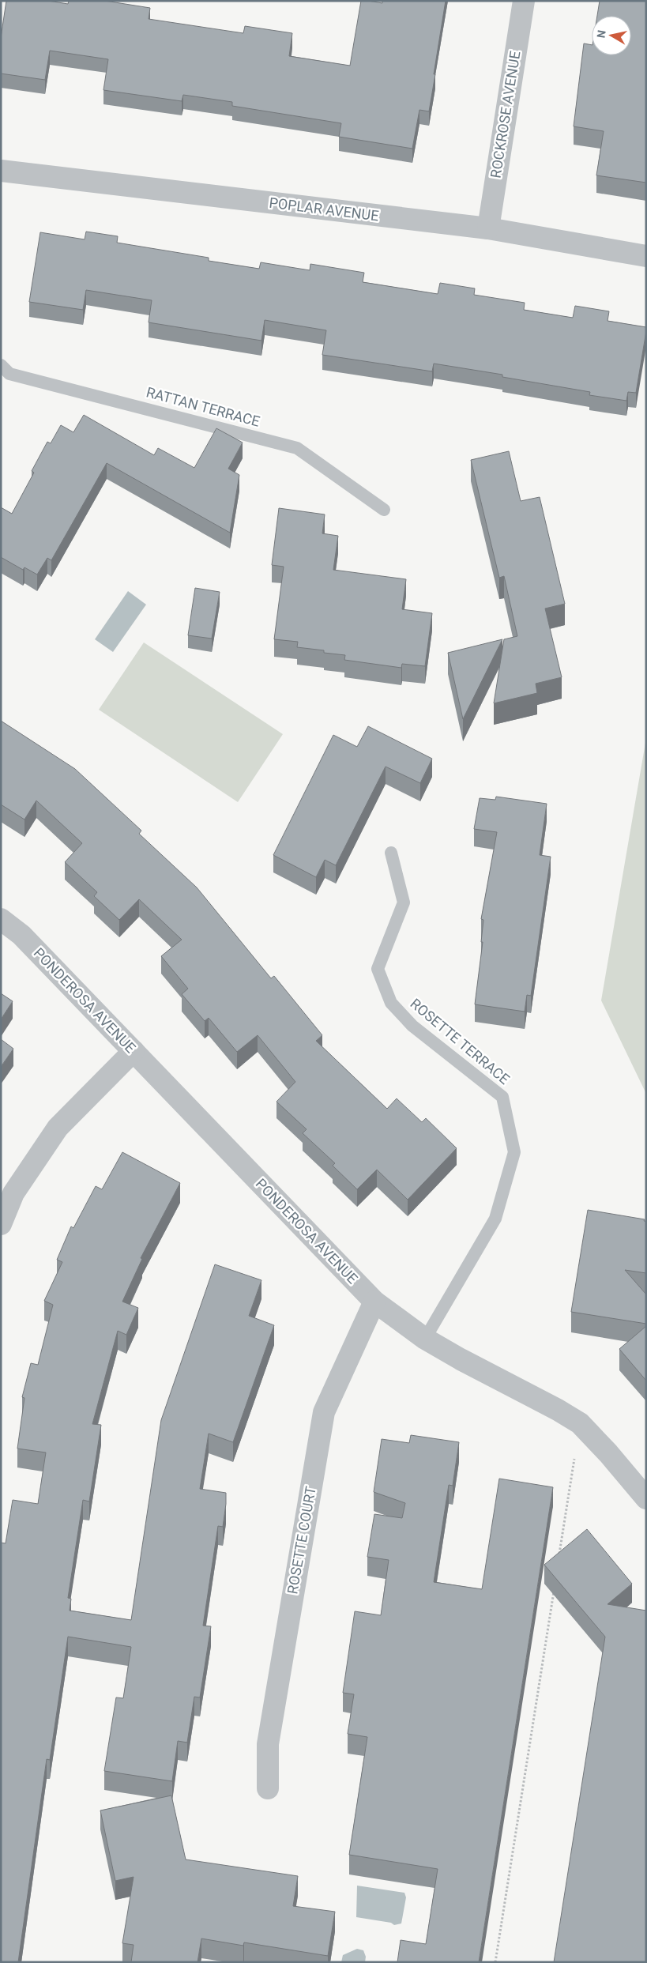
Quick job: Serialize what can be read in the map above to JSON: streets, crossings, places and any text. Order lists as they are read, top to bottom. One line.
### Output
{"streets":{"street":["ROCKROSE AVENUE","POPLAR AVENUE","PONDEROSA AVENUE","ROSETTE COURT"],"lane":["RATTAN TERRACE","ROSETTE TERRACE"]},"crossings":[["ROCKROSE AVENUE","POPLAR AVENUE"],["PONDEROSA AVENUE","ROSETTE TERRACE"],["PONDEROSA AVENUE","ROSETTE COURT"]],"north":"left"}
